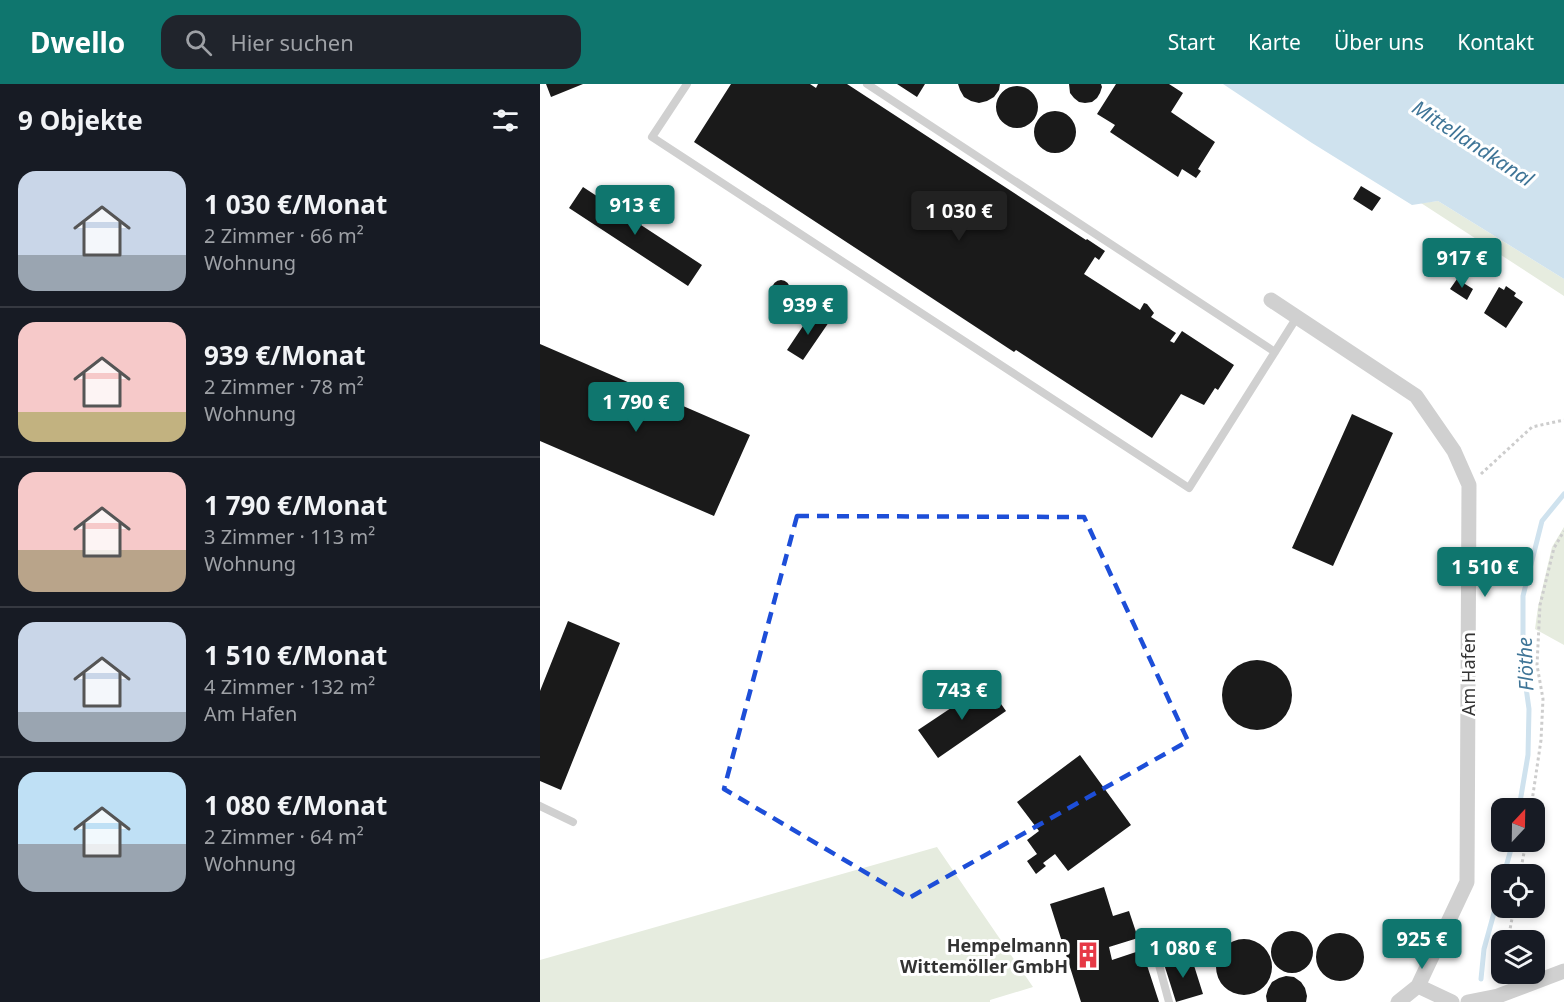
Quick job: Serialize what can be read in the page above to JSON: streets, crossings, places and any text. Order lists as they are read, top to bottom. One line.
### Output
{"streets":{"street":["Am Hafen"]},"water":["Mittellandkanal","Flöthe"],"places":{"building":["Hempelmann Wittemöller GmbH"]},"north":"top","page":{"header":"Dwello","search":"Hier suchen","nav":["Start","Karte","Über uns","Kontakt"],"heading":"9 Objekte","list":[{"name":"1 030 €/Monat","note":"2 Zimmer · 66 m² · Wohnung"},{"name":"939 €/Monat","note":"2 Zimmer · 78 m² · Wohnung"},{"name":"1 790 €/Monat","note":"3 Zimmer · 113 m² · Wohnung"},{"name":"1 510 €/Monat","note":"4 Zimmer · 132 m² · Am Hafen"},{"name":"1 080 €/Monat","note":"2 Zimmer · 64 m² · Wohnung"}],"price":["913 €","1 030 €","917 €","939 €","1 790 €","1 510 €","743 €","925 €","1 080 €"]}}
